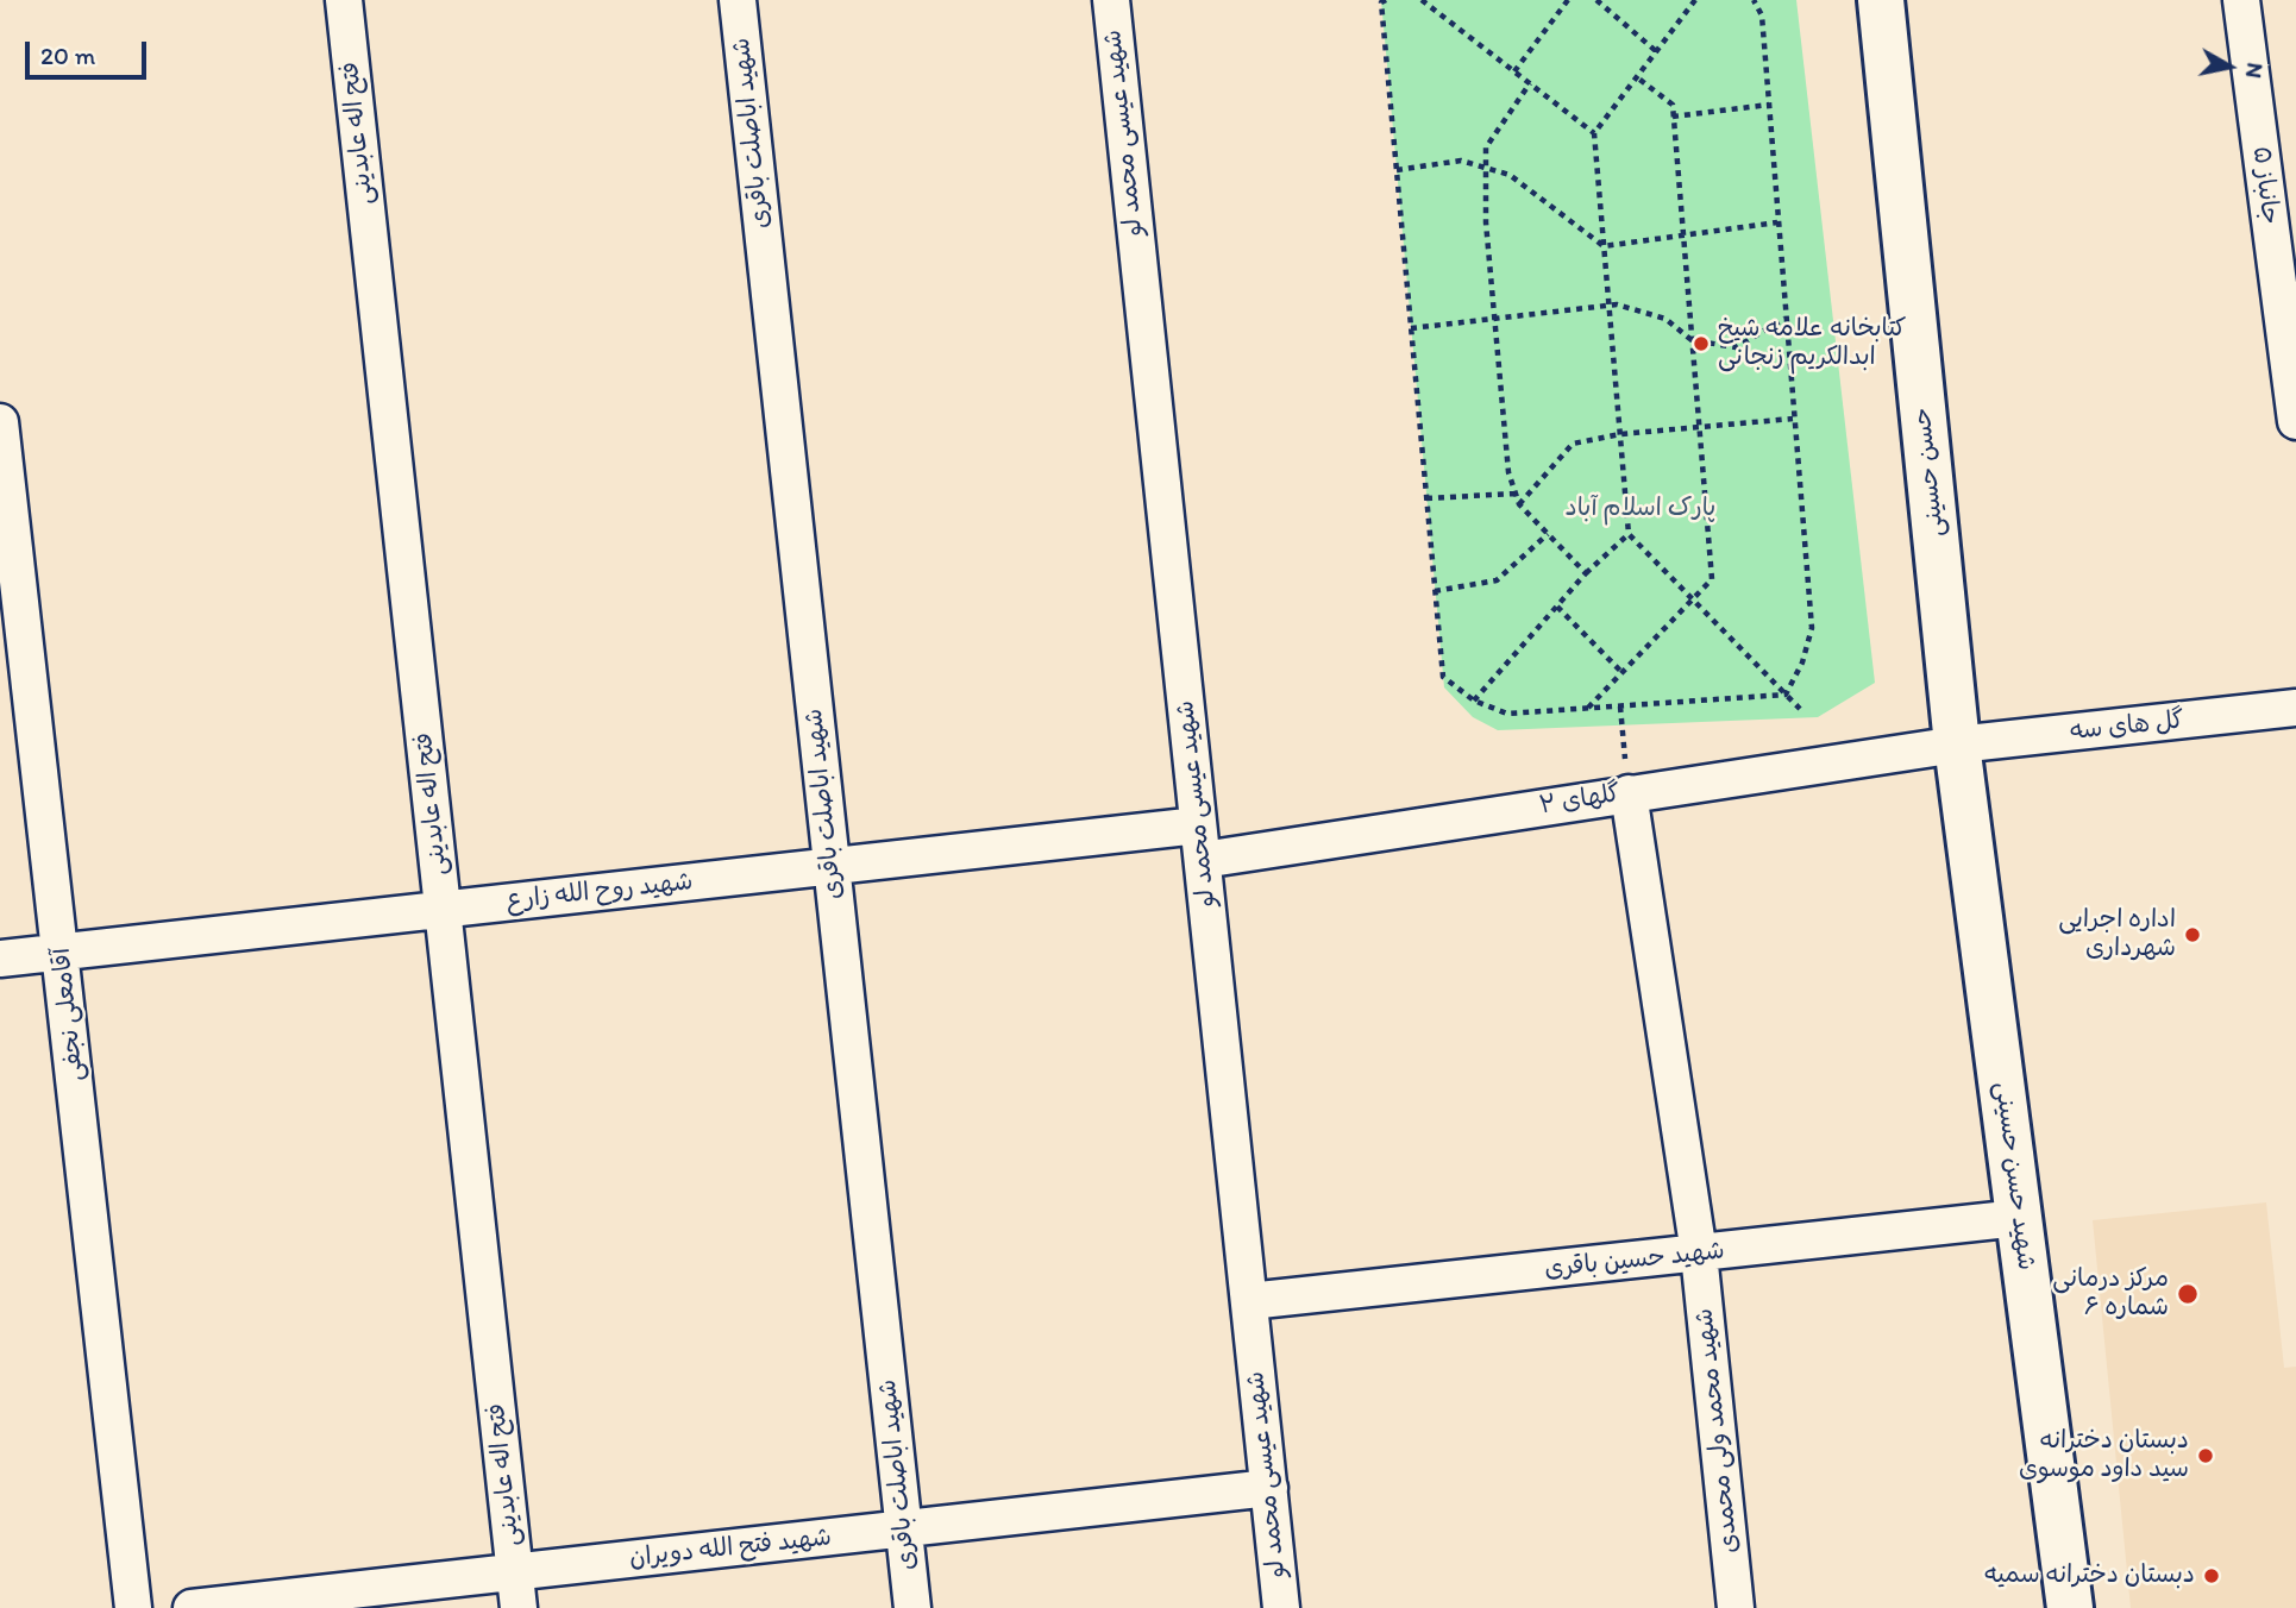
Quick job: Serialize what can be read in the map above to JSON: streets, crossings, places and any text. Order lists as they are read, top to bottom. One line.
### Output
{"streets":{"street":["فتح اله عابدینی","شهید اباصلت باقری","شهید عیسی محمد لو","جانباز ۵","حسن حسینی","گل های سه","گلهای ۲","شهید روح الله زارع","آقامعلی نجفی","شهید حسن حسینی","شهید حسین باقری","شهید محمد ولی محمدی","شهید فتح الله دویران"]},"crossings":[["فتح اله عابدینی","شهید روح الله زارع"],["فتح اله عابدینی","شهید فتح الله دویران"],["شهید اباصلت باقری","شهید روح الله زارع"],["شهید اباصلت باقری","شهید فتح الله دویران"],["شهید عیسی محمد لو","گلهای ۲"],["شهید عیسی محمد لو","شهید روح الله زارع"],["شهید عیسی محمد لو","شهید حسین باقری"],["شهید عیسی محمد لو","شهید فتح الله دویران"],["حسن حسینی","گل های سه"],["حسن حسینی","گلهای ۲"],["حسن حسینی","شهید حسن حسینی"],["گل های سه","گلهای ۲"],["گل های سه","شهید حسن حسینی"],["گلهای ۲","شهید روح الله زارع"],["گلهای ۲","شهید حسن حسینی"],["گلهای ۲","شهید محمد ولی محمدی"],["شهید روح الله زارع","آقامعلی نجفی"],["شهید حسن حسینی","شهید حسین باقری"],["شهید حسین باقری","شهید محمد ولی محمدی"]],"parks":["پارک اسلام آباد"],"places":["کتابخانه علامه شیخ ابدالکریم زنجانی","اداره اجرایی شهرداری","مرکز درمانی شماره ۶","دبستان دخترانه سید داود موسوی","دبستان دخترانه سمیه"],"scale_bar":"20 m","north":"right"}
